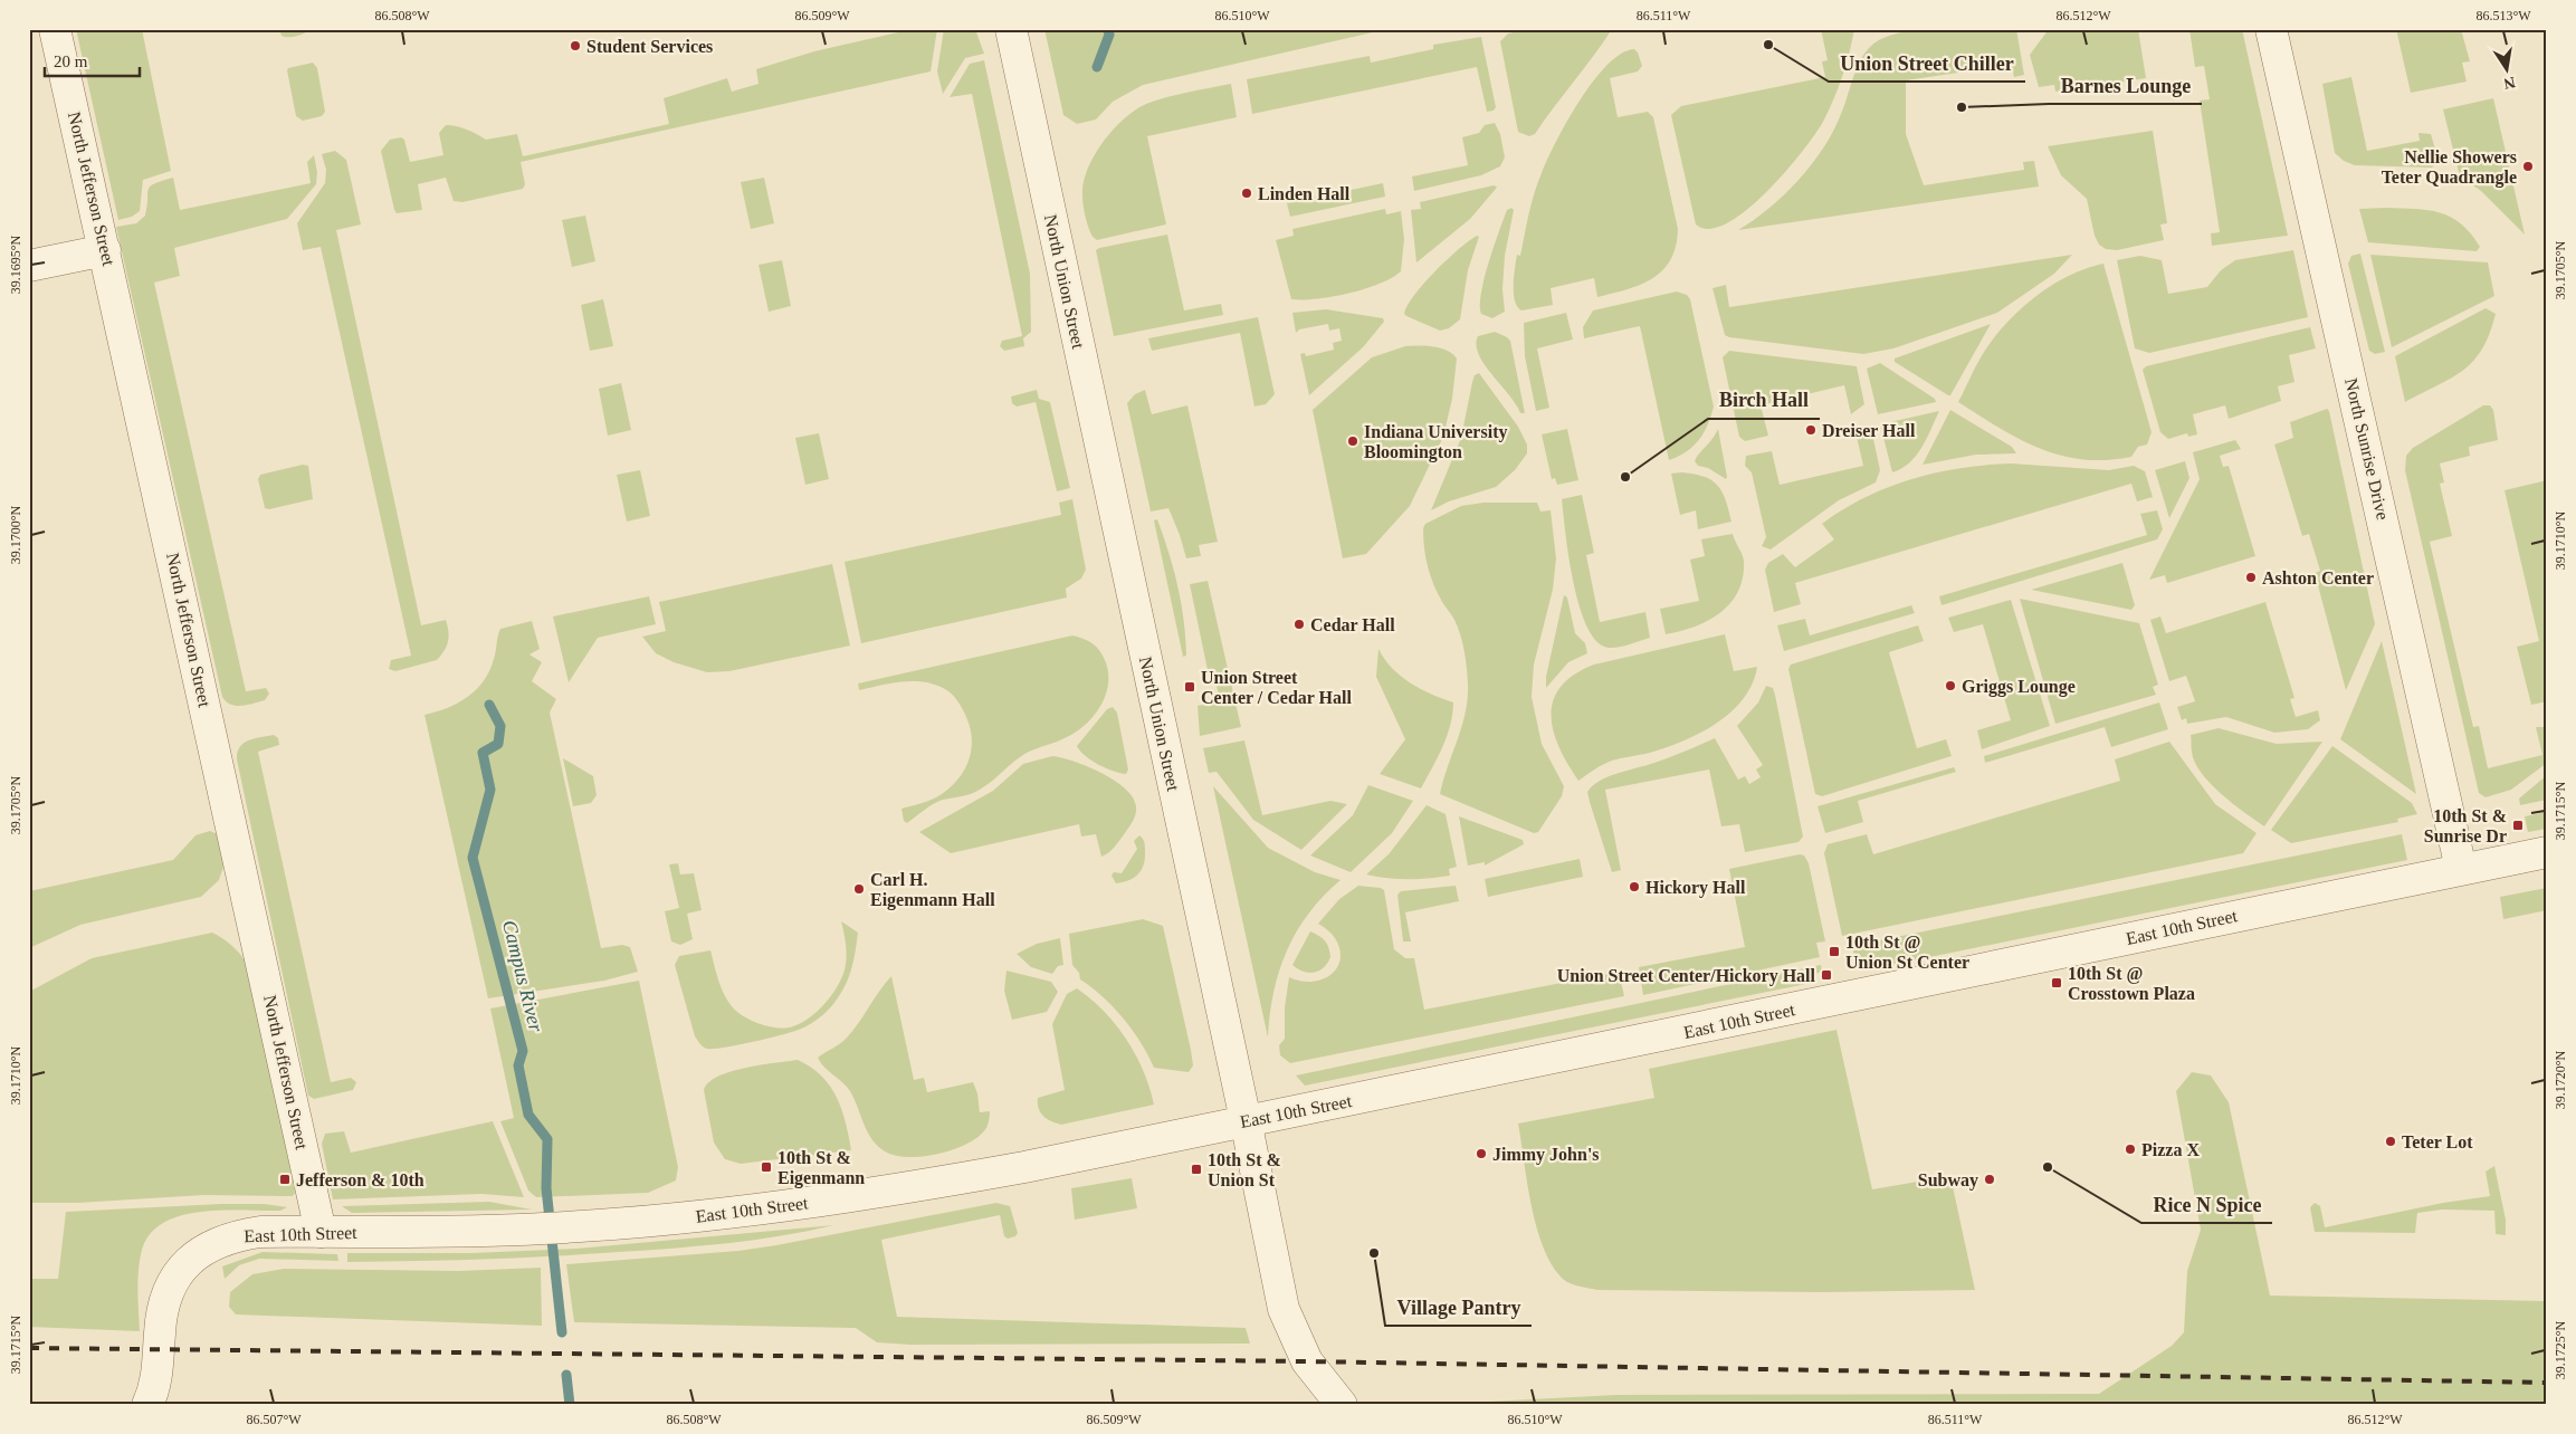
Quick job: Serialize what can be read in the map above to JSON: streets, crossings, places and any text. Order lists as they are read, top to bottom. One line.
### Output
{"streets":{"street":["North Jefferson Street","North Union Street","North Sunrise Drive","East 10th Street"]},"crossings":[["North Jefferson Street","East 10th Street"],["North Union Street","East 10th Street"],["North Sunrise Drive","East 10th Street"]],"water":["Campus River"],"places":{"other":["Union Street Chiller","Student Services","Barnes Lounge","Nellie Showers Teter Quadrangle","Linden Hall","Dreiser Hall","Indiana University Bloomington","Birch Hall","Ashton Center","Cedar Hall","Griggs Lounge","Hickory Hall","Carl H. Eigenmann Hall","Teter Lot","Pizza X","Jimmy John's","Rice N Spice","Subway","Village Pantry"],"transit":["Union Street Center / Cedar Hall","10th St & Sunrise Dr","10th St @ Union St Center","Union Street Center/Hickory Hall","10th St @ Crosstown Plaza","10th St & Eigenmann","10th St & Union St","Jefferson & 10th"]},"scale_bar":"20 m","north":"bottom","coordinates":["86.508°W","86.509°W","86.510°W","86.511°W","86.512°W","86.513°W","39.1695°N","39.1705°N","39.1700°N","39.1710°N","39.1715°N","39.1720°N","39.1725°N","86.507°W"]}
